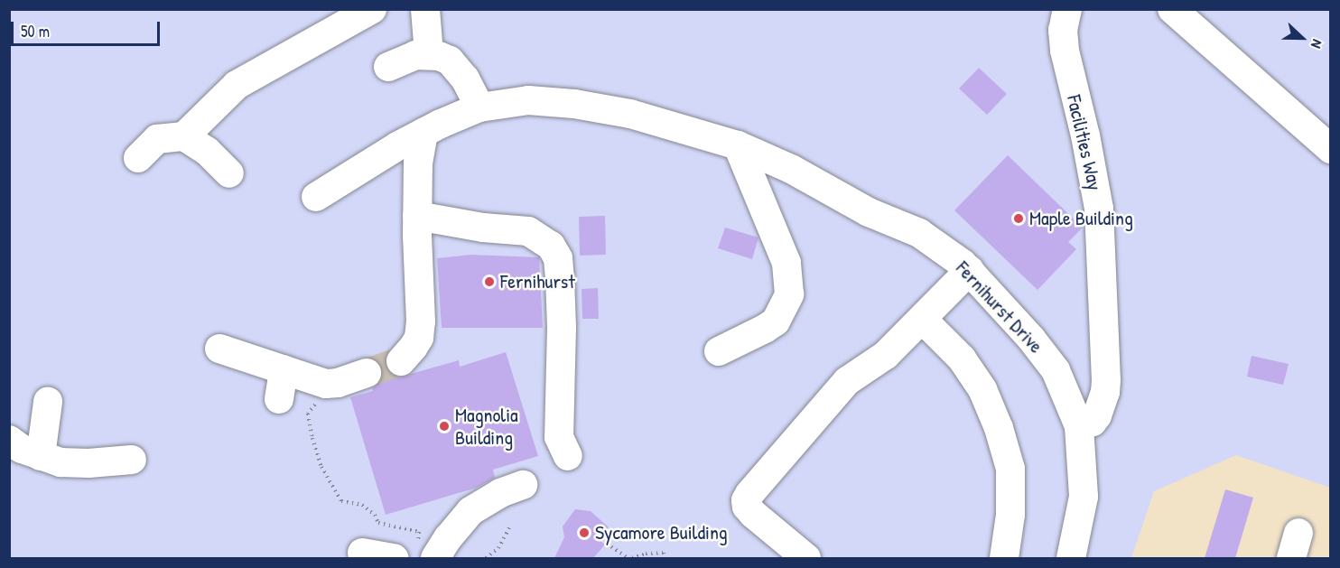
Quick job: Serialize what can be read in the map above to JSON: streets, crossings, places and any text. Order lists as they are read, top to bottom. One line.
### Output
{"streets":{"lane":["Facilities Way","Fernihurst Drive"]},"crossings":[["Facilities Way","Fernihurst Drive"]],"places":["Maple Building","Fernihurst","Magnolia Building","Sycamore Building"],"scale_bar":"50 m","north":"right"}
